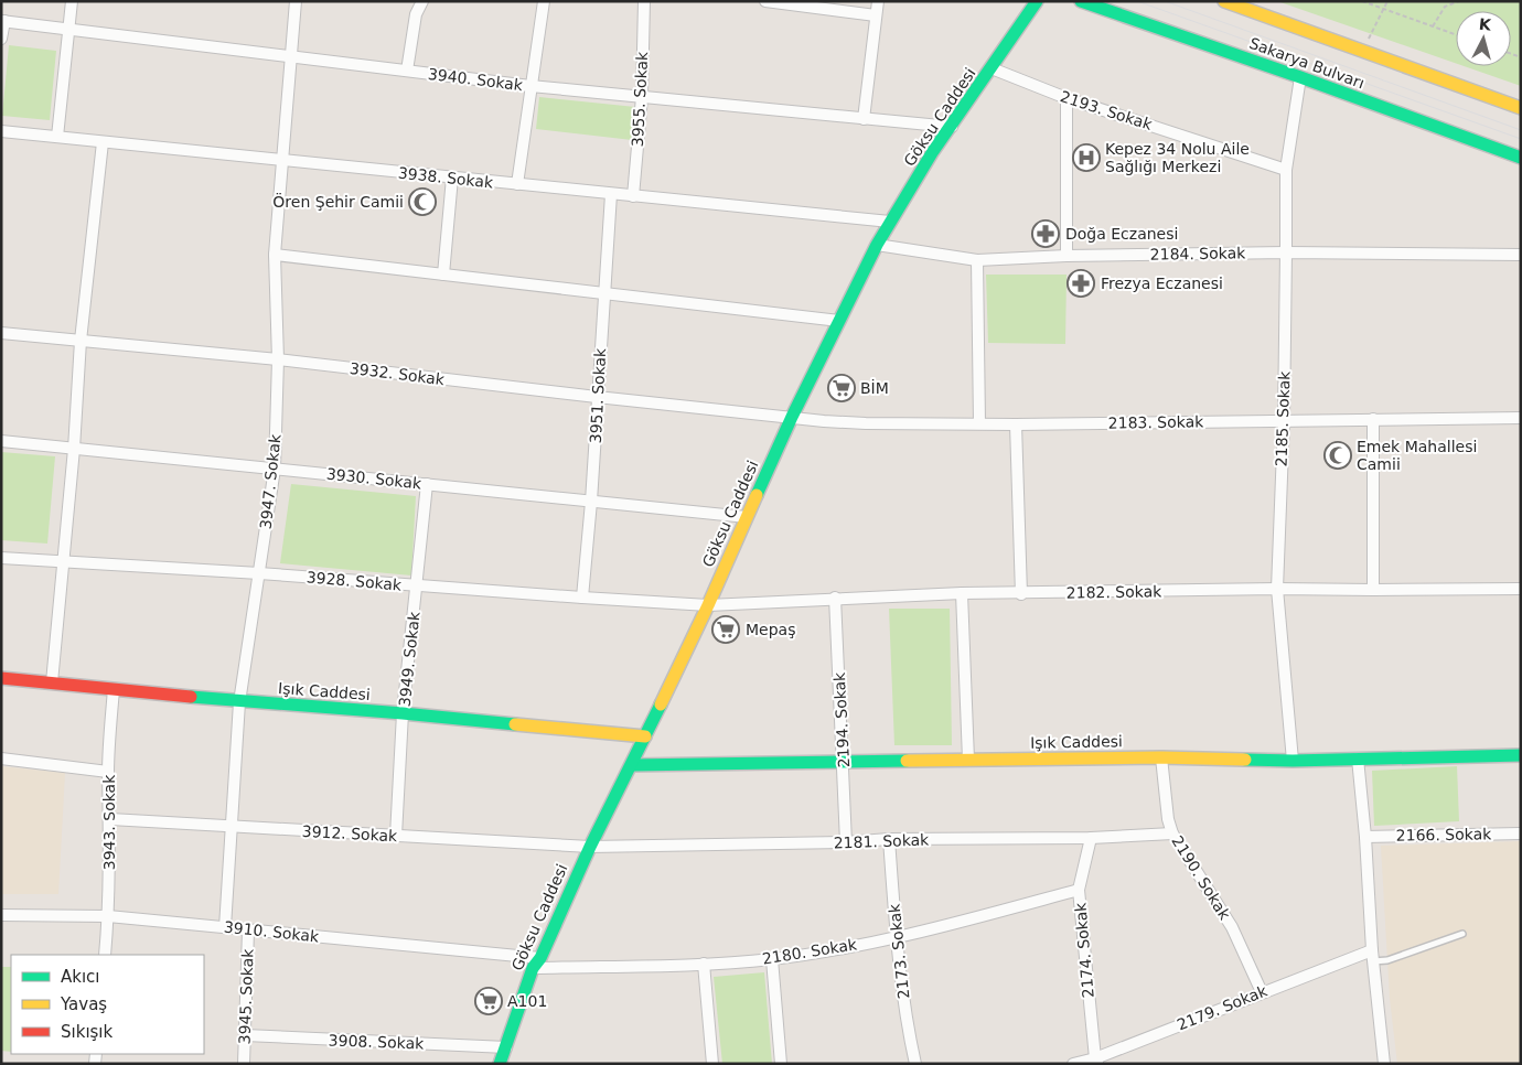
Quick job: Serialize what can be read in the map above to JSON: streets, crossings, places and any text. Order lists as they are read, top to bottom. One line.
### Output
{"streets":{"street":["Sakarya Bulvarı","3940. Sokak","3955. Sokak","2193. Sokak","Göksu Caddesi","3938. Sokak","2184. Sokak","3932. Sokak","3951. Sokak","2185. Sokak","2183. Sokak","3930. Sokak","3947. Sokak","3928. Sokak","2182. Sokak","3949. Sokak","Işık Caddesi","2194. Sokak","3943. Sokak","3912. Sokak","2166. Sokak","2181. Sokak","2190. Sokak","3910. Sokak","2174. Sokak","2180. Sokak","2173. Sokak","3945. Sokak","2179. Sokak","3908. Sokak"]},"crossings":[["Sakarya Bulvarı","2185. Sokak"],["3940. Sokak","3955. Sokak"],["3940. Sokak","Göksu Caddesi"],["3940. Sokak","3947. Sokak"],["3955. Sokak","3938. Sokak"],["2193. Sokak","Göksu Caddesi"],["2193. Sokak","2185. Sokak"],["Göksu Caddesi","3938. Sokak"],["Göksu Caddesi","2184. Sokak"],["Göksu Caddesi","3932. Sokak"],["Göksu Caddesi","2183. Sokak"],["Göksu Caddesi","3930. Sokak"],["Göksu Caddesi","3928. Sokak"],["Göksu Caddesi","2182. Sokak"],["Göksu Caddesi","Işık Caddesi"],["Göksu Caddesi","3912. Sokak"],["Göksu Caddesi","2181. Sokak"],["Göksu Caddesi","3910. Sokak"],["Göksu Caddesi","2180. Sokak"],["Göksu Caddesi","3908. Sokak"],["3938. Sokak","3951. Sokak"],["3938. Sokak","3947. Sokak"],["2184. Sokak","2185. Sokak"],["3932. Sokak","3951. Sokak"],["3932. Sokak","2183. Sokak"],["3932. Sokak","3947. Sokak"],["3951. Sokak","3930. Sokak"],["3951. Sokak","3928. Sokak"],["2185. Sokak","2183. Sokak"],["2185. Sokak","2182. Sokak"],["2185. Sokak","Işık Caddesi"],["3930. Sokak","3947. Sokak"],["3930. Sokak","3949. Sokak"],["3947. Sokak","3928. Sokak"],["3947. Sokak","Işık Caddesi"],["3947. Sokak","3912. Sokak"],["3947. Sokak","3910. Sokak"],["3928. Sokak","2182. Sokak"],["3928. Sokak","3949. Sokak"],["2182. Sokak","2194. Sokak"],["3949. Sokak","Işık Caddesi"],["3949. Sokak","3912. Sokak"],["Işık Caddesi","2194. Sokak"],["Işık Caddesi","3943. Sokak"],["Işık Caddesi","2190. Sokak"],["2194. Sokak","2181. Sokak"],["3943. Sokak","3912. Sokak"],["3943. Sokak","3910. Sokak"],["3912. Sokak","2181. Sokak"],["2181. Sokak","2190. Sokak"],["2181. Sokak","2174. Sokak"],["2181. Sokak","2173. Sokak"],["2190. Sokak","2179. Sokak"],["3910. Sokak","2180. Sokak"],["3910. Sokak","3945. Sokak"],["2174. Sokak","2180. Sokak"],["2174. Sokak","2179. Sokak"],["2180. Sokak","2173. Sokak"],["3945. Sokak","3908. Sokak"]],"places":{"hospital":["Kepez 34 Nolu Aile Sağlığı Merkezi"],"mosque":["Ören Şehir Camii","Emek Mahallesi Camii"],"pharmacy":["Doğa Eczanesi","Frezya Eczanesi"],"supermarket":["BİM","Mepaş","A101"]},"legend":["Akıcı","Yavaş","Sıkışık"],"north":"top"}
